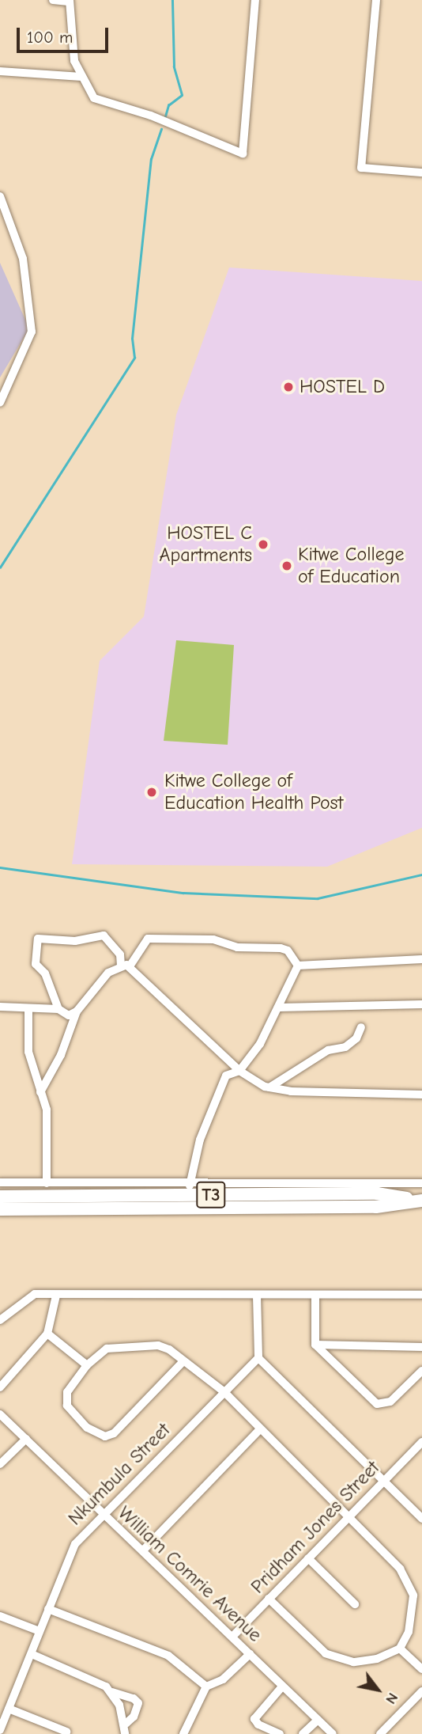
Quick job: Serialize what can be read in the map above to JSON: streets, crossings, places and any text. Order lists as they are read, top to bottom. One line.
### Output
{"streets":{"highway":["T3"],"street":["Nkumbula Street","Pridham Jones Street","William Comrie Avenue"]},"crossings":[["Nkumbula Street","William Comrie Avenue"],["Pridham Jones Street","William Comrie Avenue"]],"places":["HOSTEL D","HOSTEL C Apartments","Kitwe College of Education","Kitwe College of Education Health Post"],"scale_bar":"100 m","north":"bottom right"}
